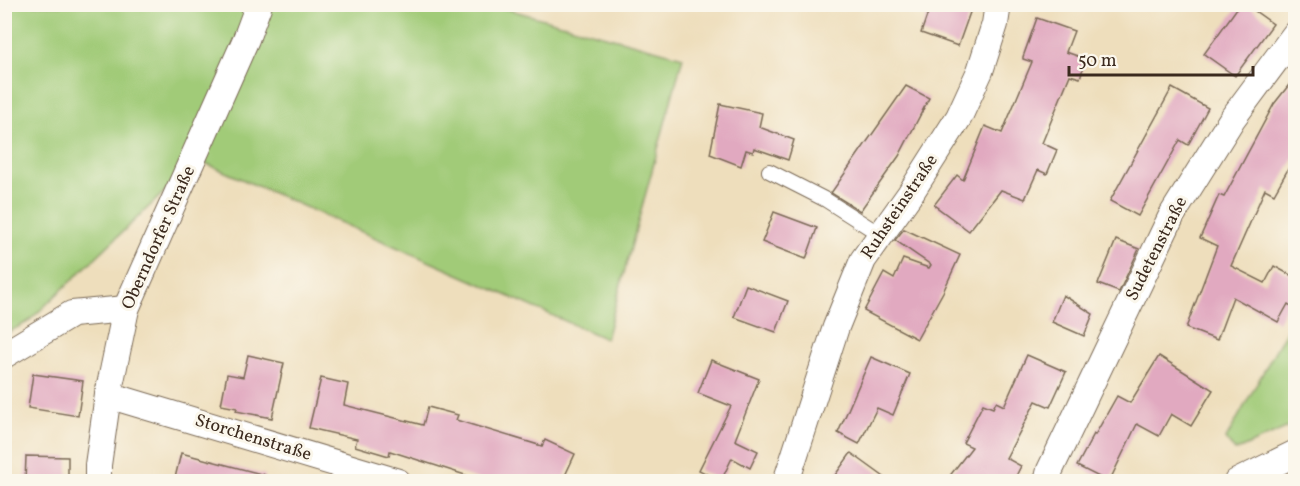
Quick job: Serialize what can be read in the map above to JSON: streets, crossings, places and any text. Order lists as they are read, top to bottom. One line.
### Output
{"streets":{"street":["Ruhsteinstraße","Oberndorfer Straße","Sudetenstraße","Storchenstraße"]},"crossings":[["Oberndorfer Straße","Storchenstraße"]],"scale_bar":"50 m"}
